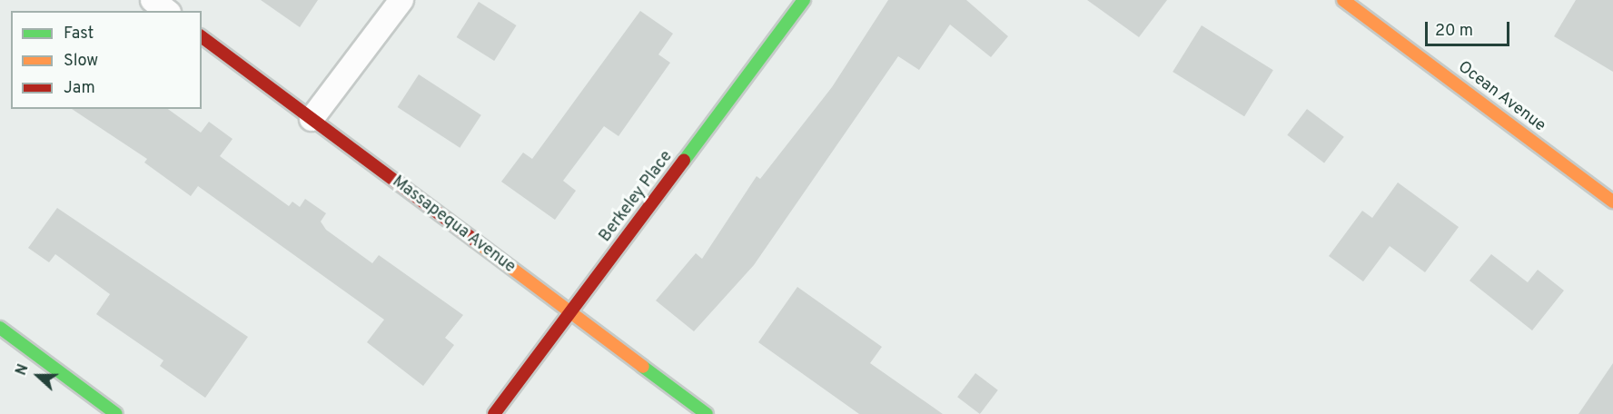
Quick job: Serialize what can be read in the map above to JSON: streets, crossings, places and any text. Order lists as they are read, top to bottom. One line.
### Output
{"streets":{"street":["Ocean Avenue","Berkeley Place","Massapequa Avenue"]},"crossings":[["Berkeley Place","Massapequa Avenue"]],"legend":["Fast","Slow","Jam"],"scale_bar":"20 m","north":"left"}
